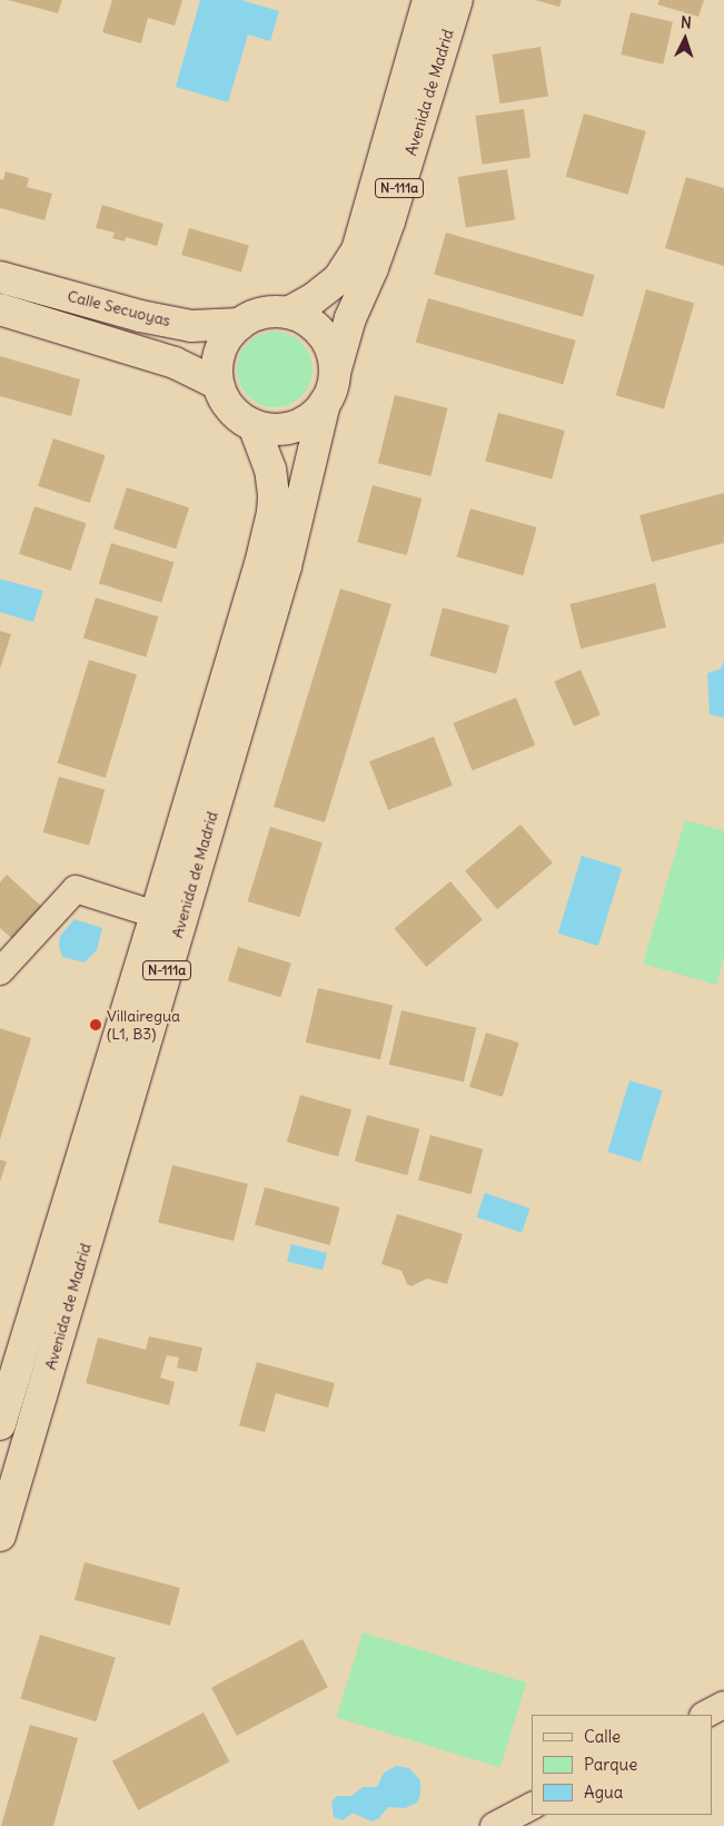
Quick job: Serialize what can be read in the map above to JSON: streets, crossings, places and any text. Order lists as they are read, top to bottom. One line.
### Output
{"streets":{"main road":["Avenida de Madrid","N-111a","Calle Secuoyas"]},"crossings":[["Avenida de Madrid","N-111a"],["Avenida de Madrid","Calle Secuoyas"],["N-111a","Calle Secuoyas"]],"places":["Villairegua (L1, B3)"],"legend":["Calle","Parque","Agua"],"north":"top"}
